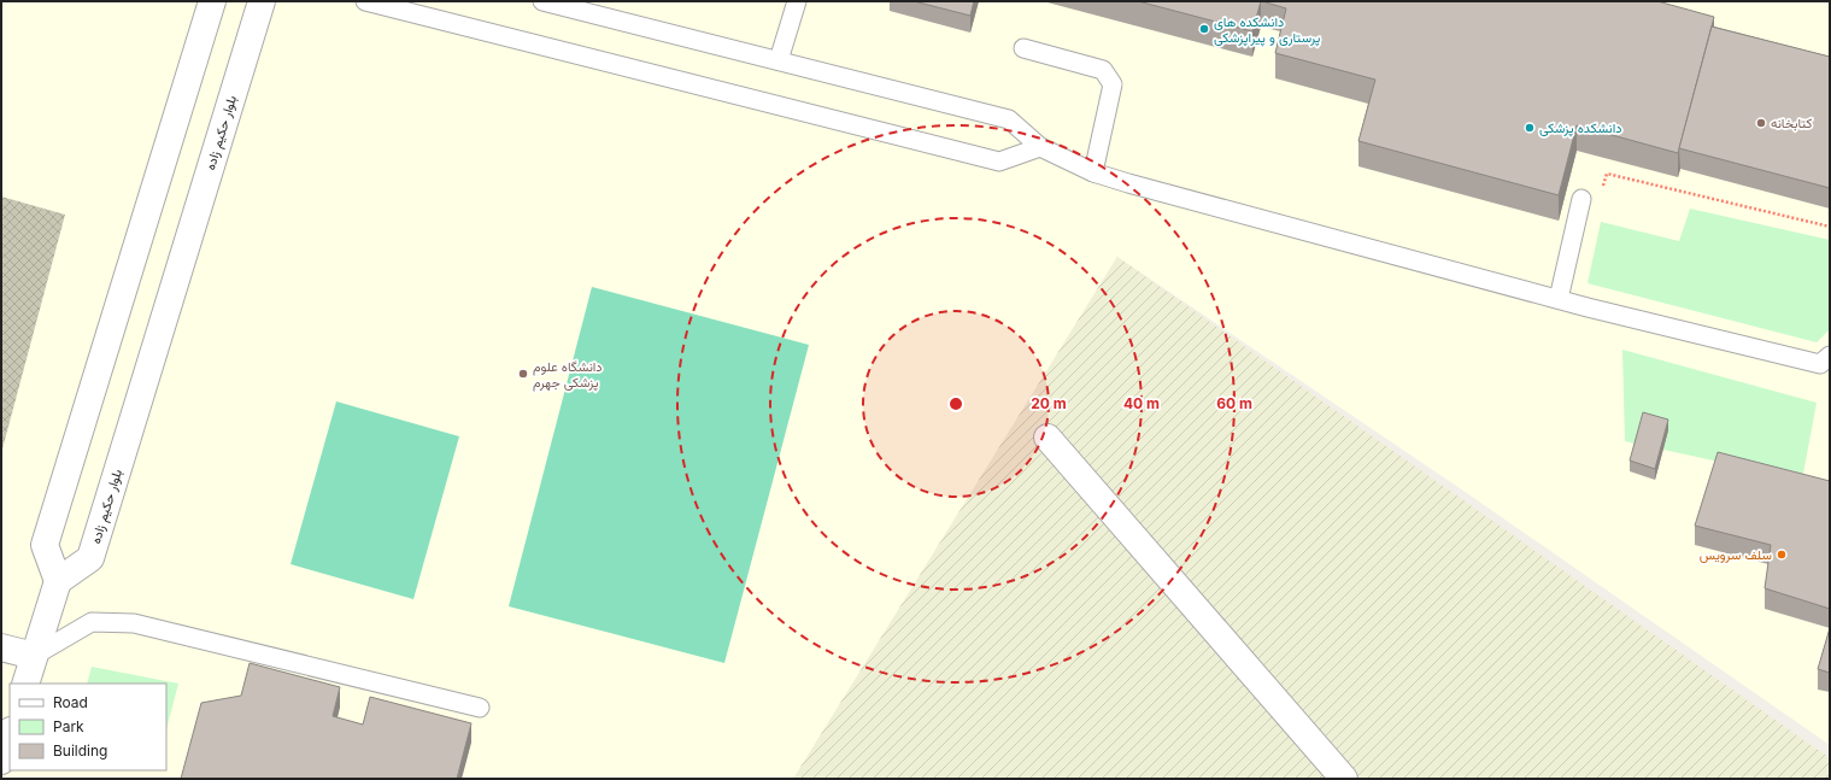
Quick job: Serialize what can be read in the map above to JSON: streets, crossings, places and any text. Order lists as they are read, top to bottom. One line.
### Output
{"streets":{"street":["بلوار حکیم زاده"]},"places":["دانشکده های پرستاری و پیراپزشکی","کتابخانه","دانشکده پزشکی","دانشگاه علوم پزشکی جهرم","سلف سرویس"],"legend":["Road","Park","Building"],"rings":["20 m","40 m","60 m"]}
